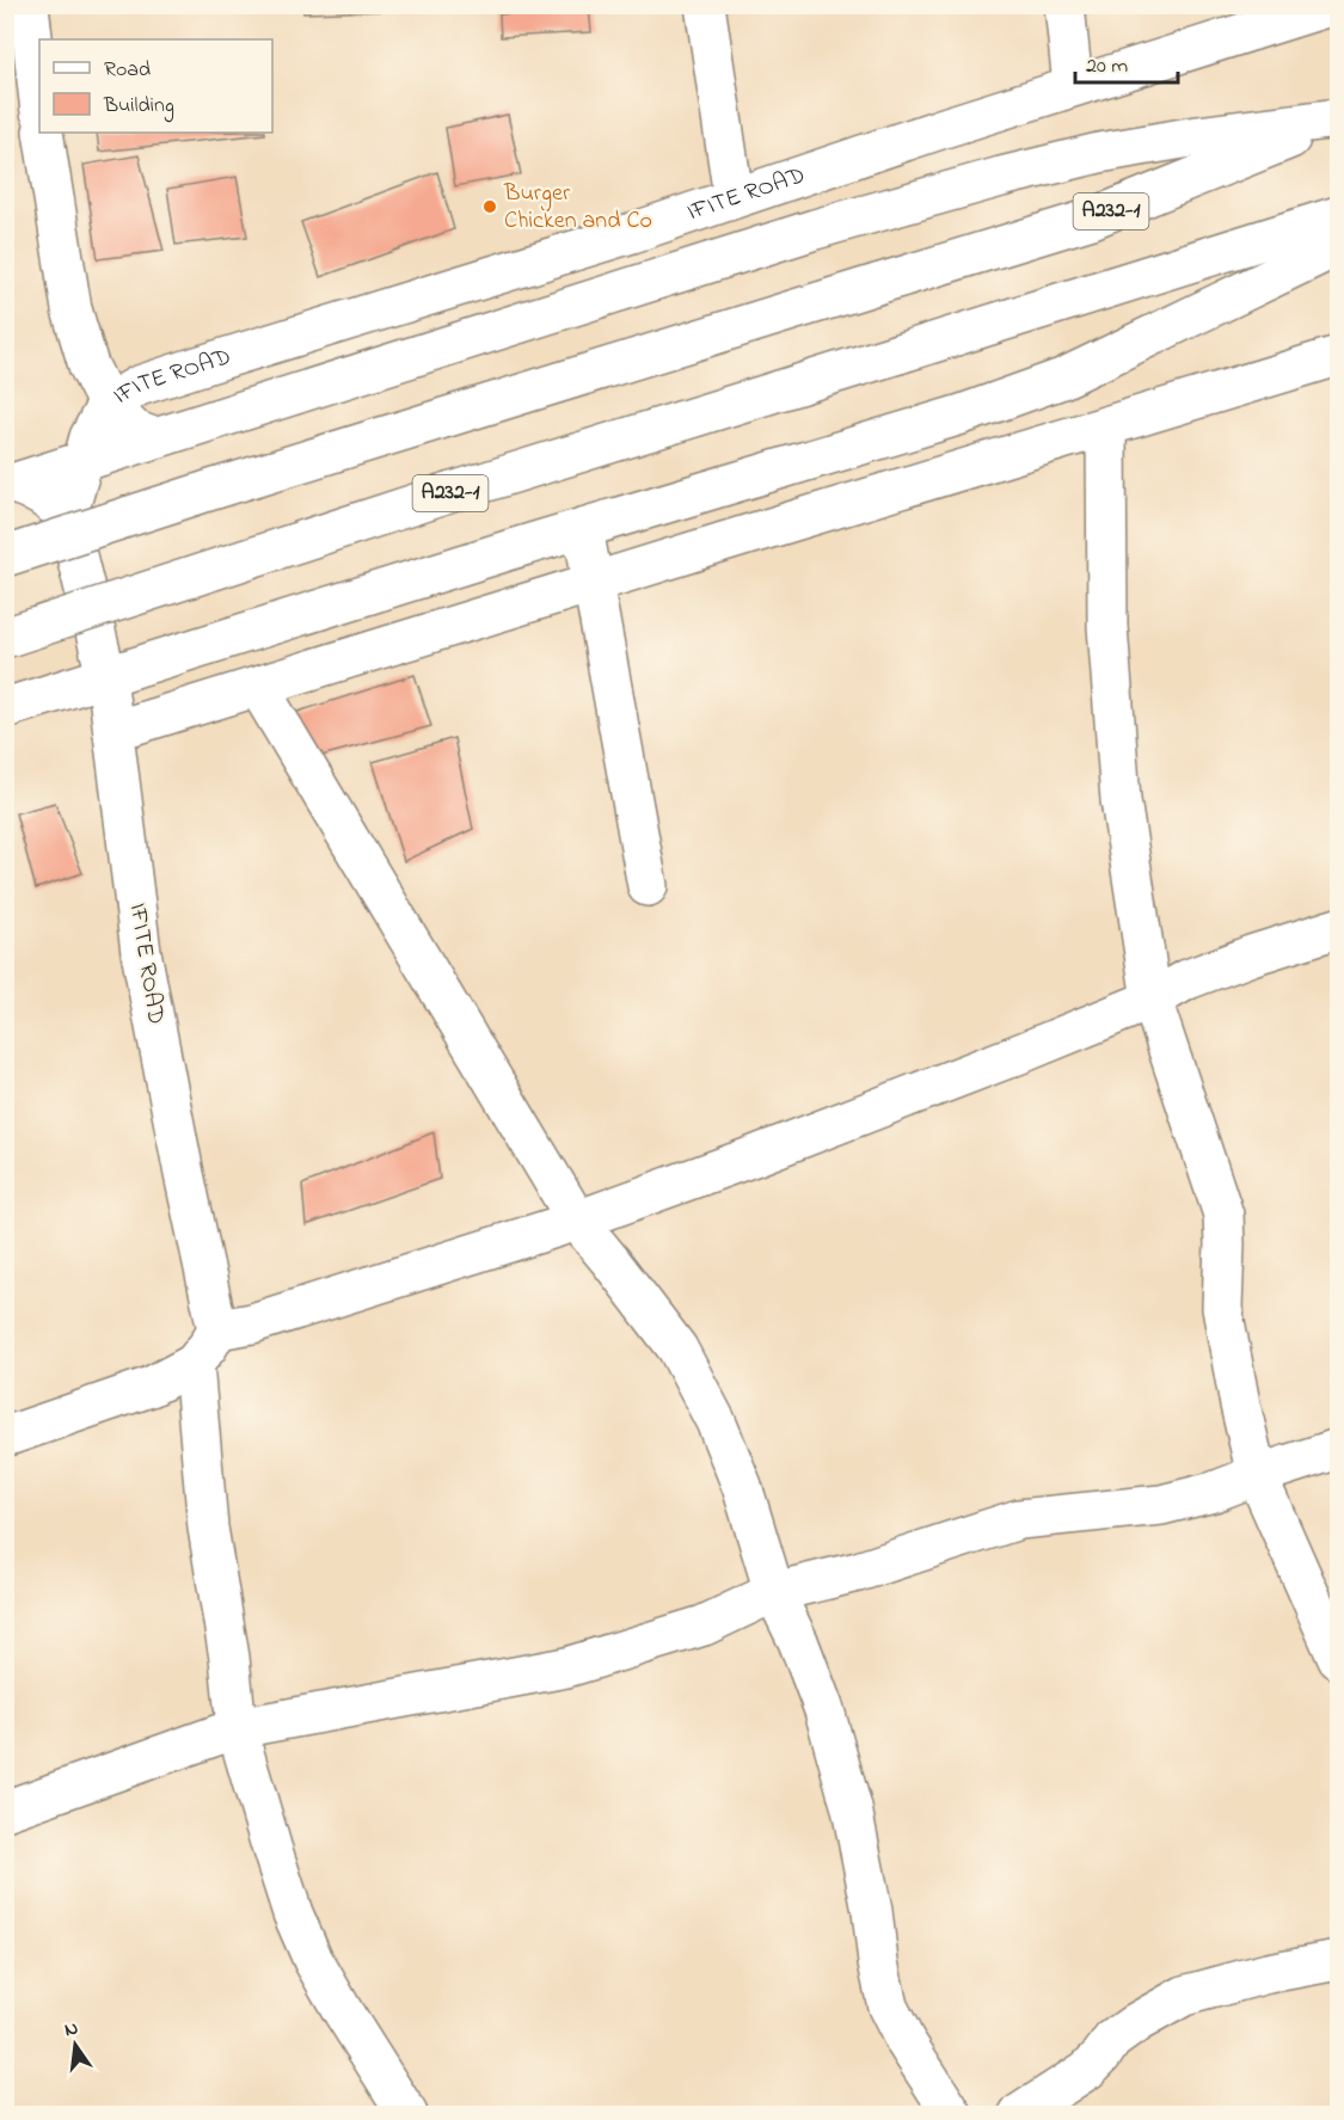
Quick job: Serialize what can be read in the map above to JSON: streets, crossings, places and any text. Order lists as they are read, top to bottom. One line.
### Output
{"streets":{"main road":["IFITE ROAD","A232-1"]},"places":["Burger Chicken and Co"],"legend":["Road","Building"],"scale_bar":"20 m","north":"top"}
